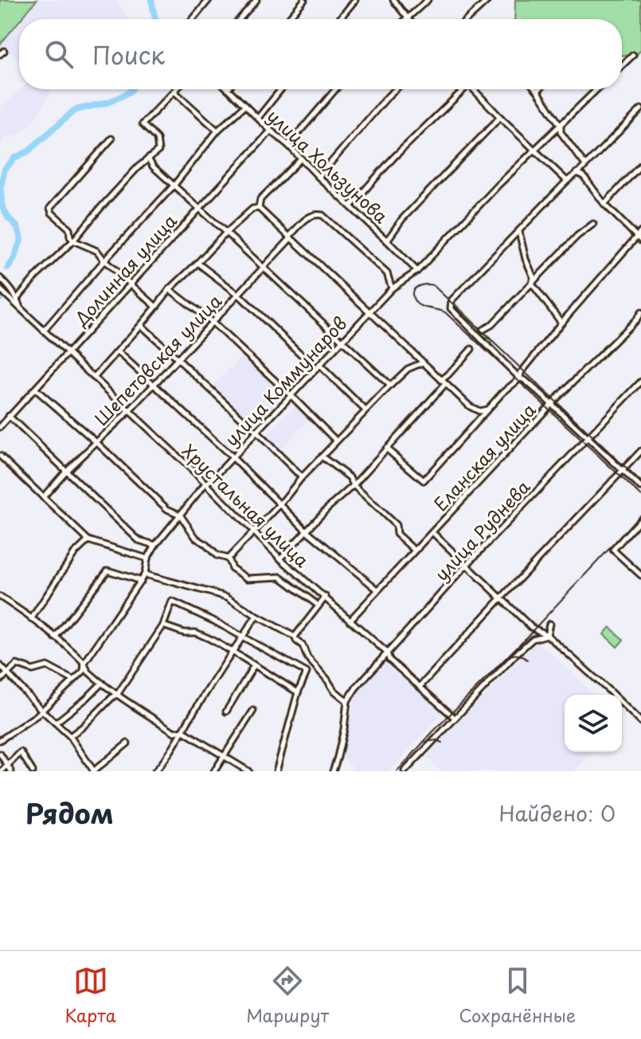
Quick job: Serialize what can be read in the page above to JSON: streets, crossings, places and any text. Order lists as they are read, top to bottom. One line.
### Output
{"streets":{"street":["улица Хользунова","Долинная улица","Шепетовская улица","улица Коммунаров","Еланская улица","Хрустальная улица","улица Руднева"]},"crossings":[["улица Хользунова","Долинная улица"],["улица Хользунова","улица Коммунаров"],["Долинная улица","Хрустальная улица"],["Шепетовская улица","улица Коммунаров"],["Шепетовская улица","Хрустальная улица"],["улица Коммунаров","Хрустальная улица"],["Еланская улица","Хрустальная улица"],["Хрустальная улица","улица Руднева"]],"page":{"search":"Поиск","heading":["Рядом","Найдено: 0"],"nav":["Карта","Маршрут","Сохранённые"]}}
